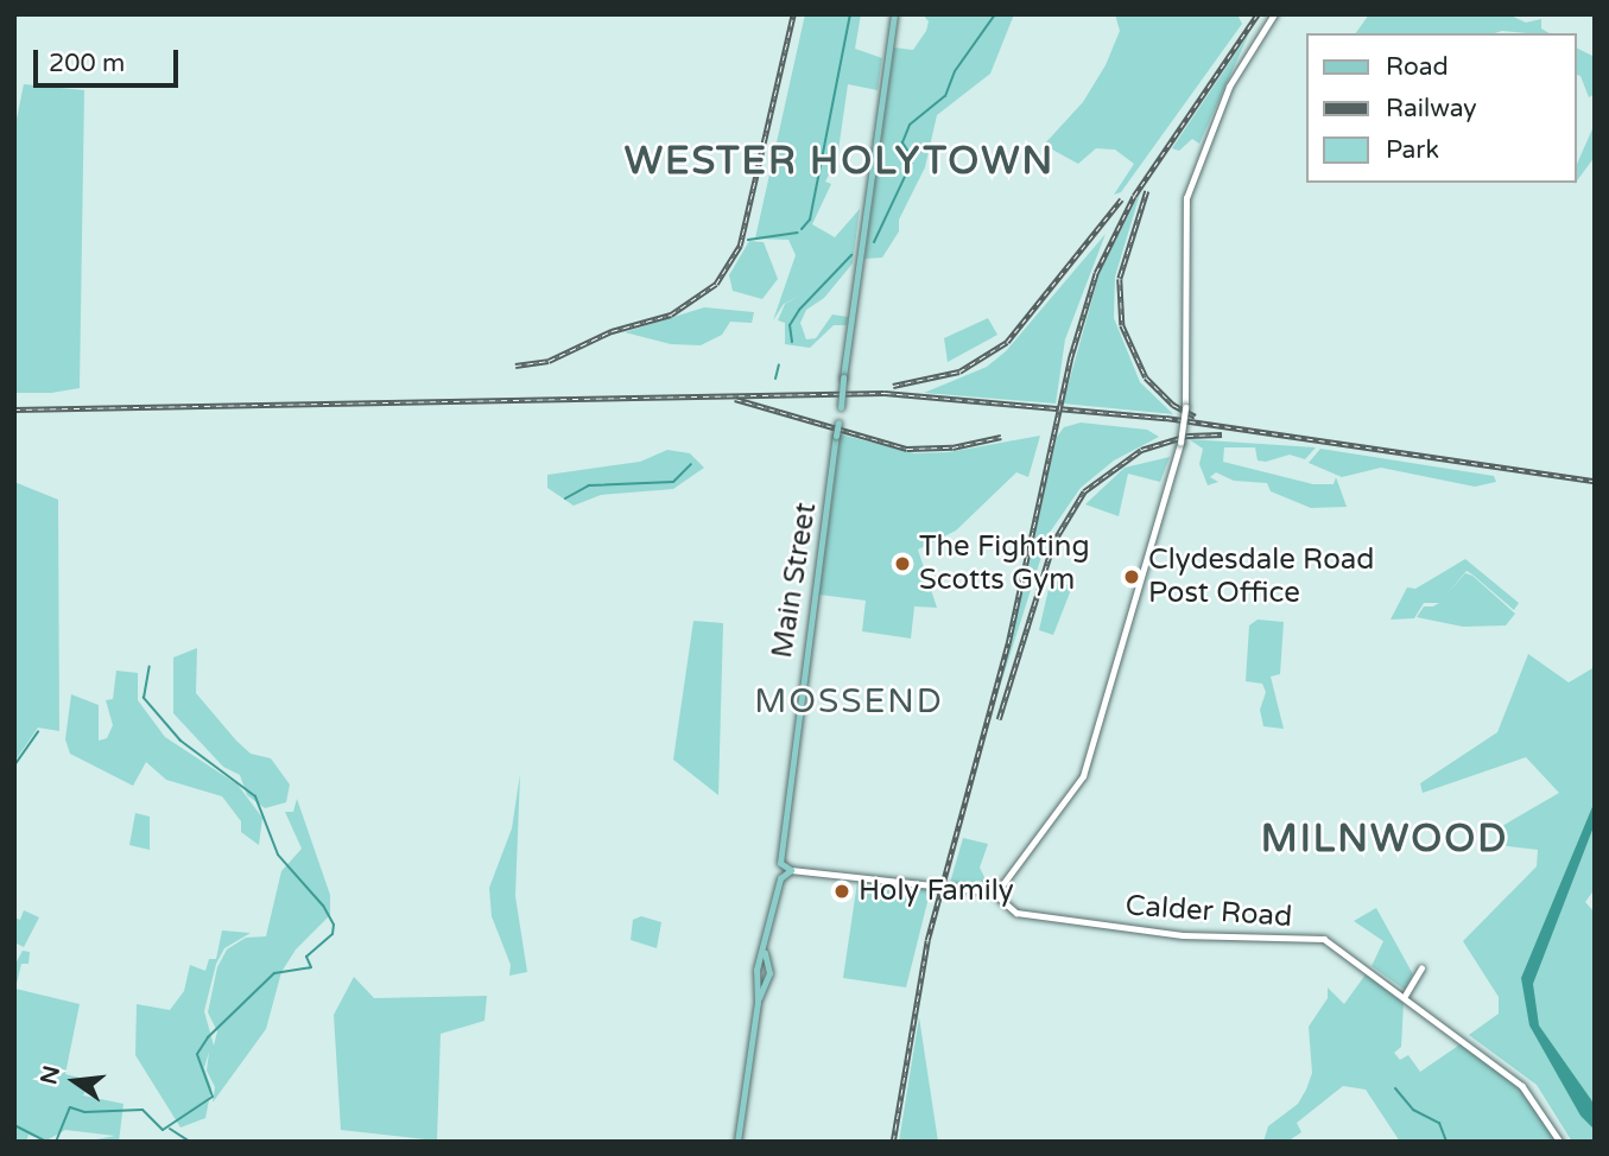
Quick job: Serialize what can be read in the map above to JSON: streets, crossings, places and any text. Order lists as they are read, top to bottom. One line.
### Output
{"streets":{"main road":["Main Street","Calder Road"]},"districts":["WESTER HOLYTOWN","MOSSEND","MILNWOOD"],"places":["The Fighting Scotts Gym","Clydesdale Road Post Office","Holy Family"],"legend":["Road","Railway","Park"],"scale_bar":"200 m","north":"left"}
